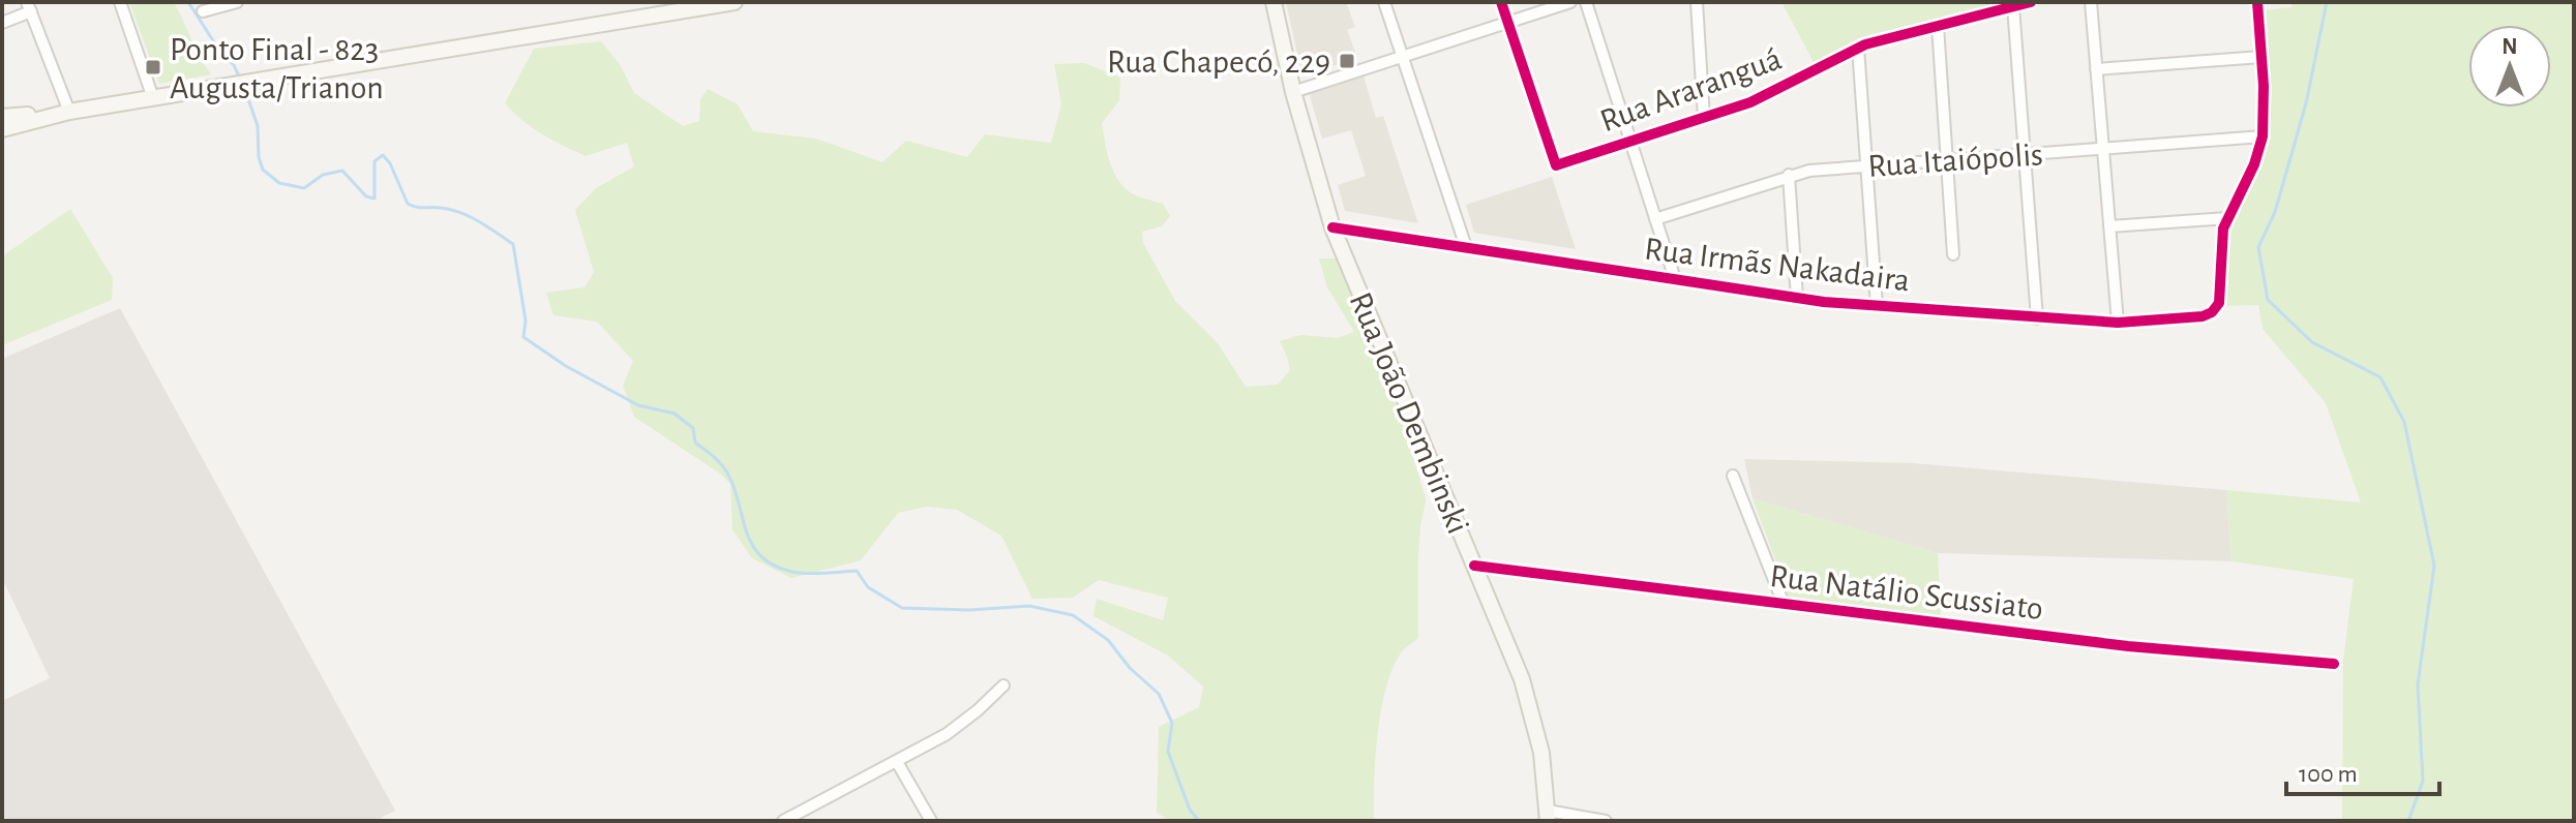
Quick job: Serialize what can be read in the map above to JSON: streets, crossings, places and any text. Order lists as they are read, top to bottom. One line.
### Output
{"streets":{"main road":["Rua João Dembinski"],"street":["Rua Araranguá","Rua Itaiópolis","Rua Irmãs Nakadaira","Rua Natálio Scussiato"]},"crossings":[["Rua Irmãs Nakadaira","Rua João Dembinski"],["Rua João Dembinski","Rua Natálio Scussiato"]],"places":{"transit":["Rua Chapecó, 229","Ponto Final - 823 Augusta/Trianon"]},"scale_bar":"100 m","north":"top"}
